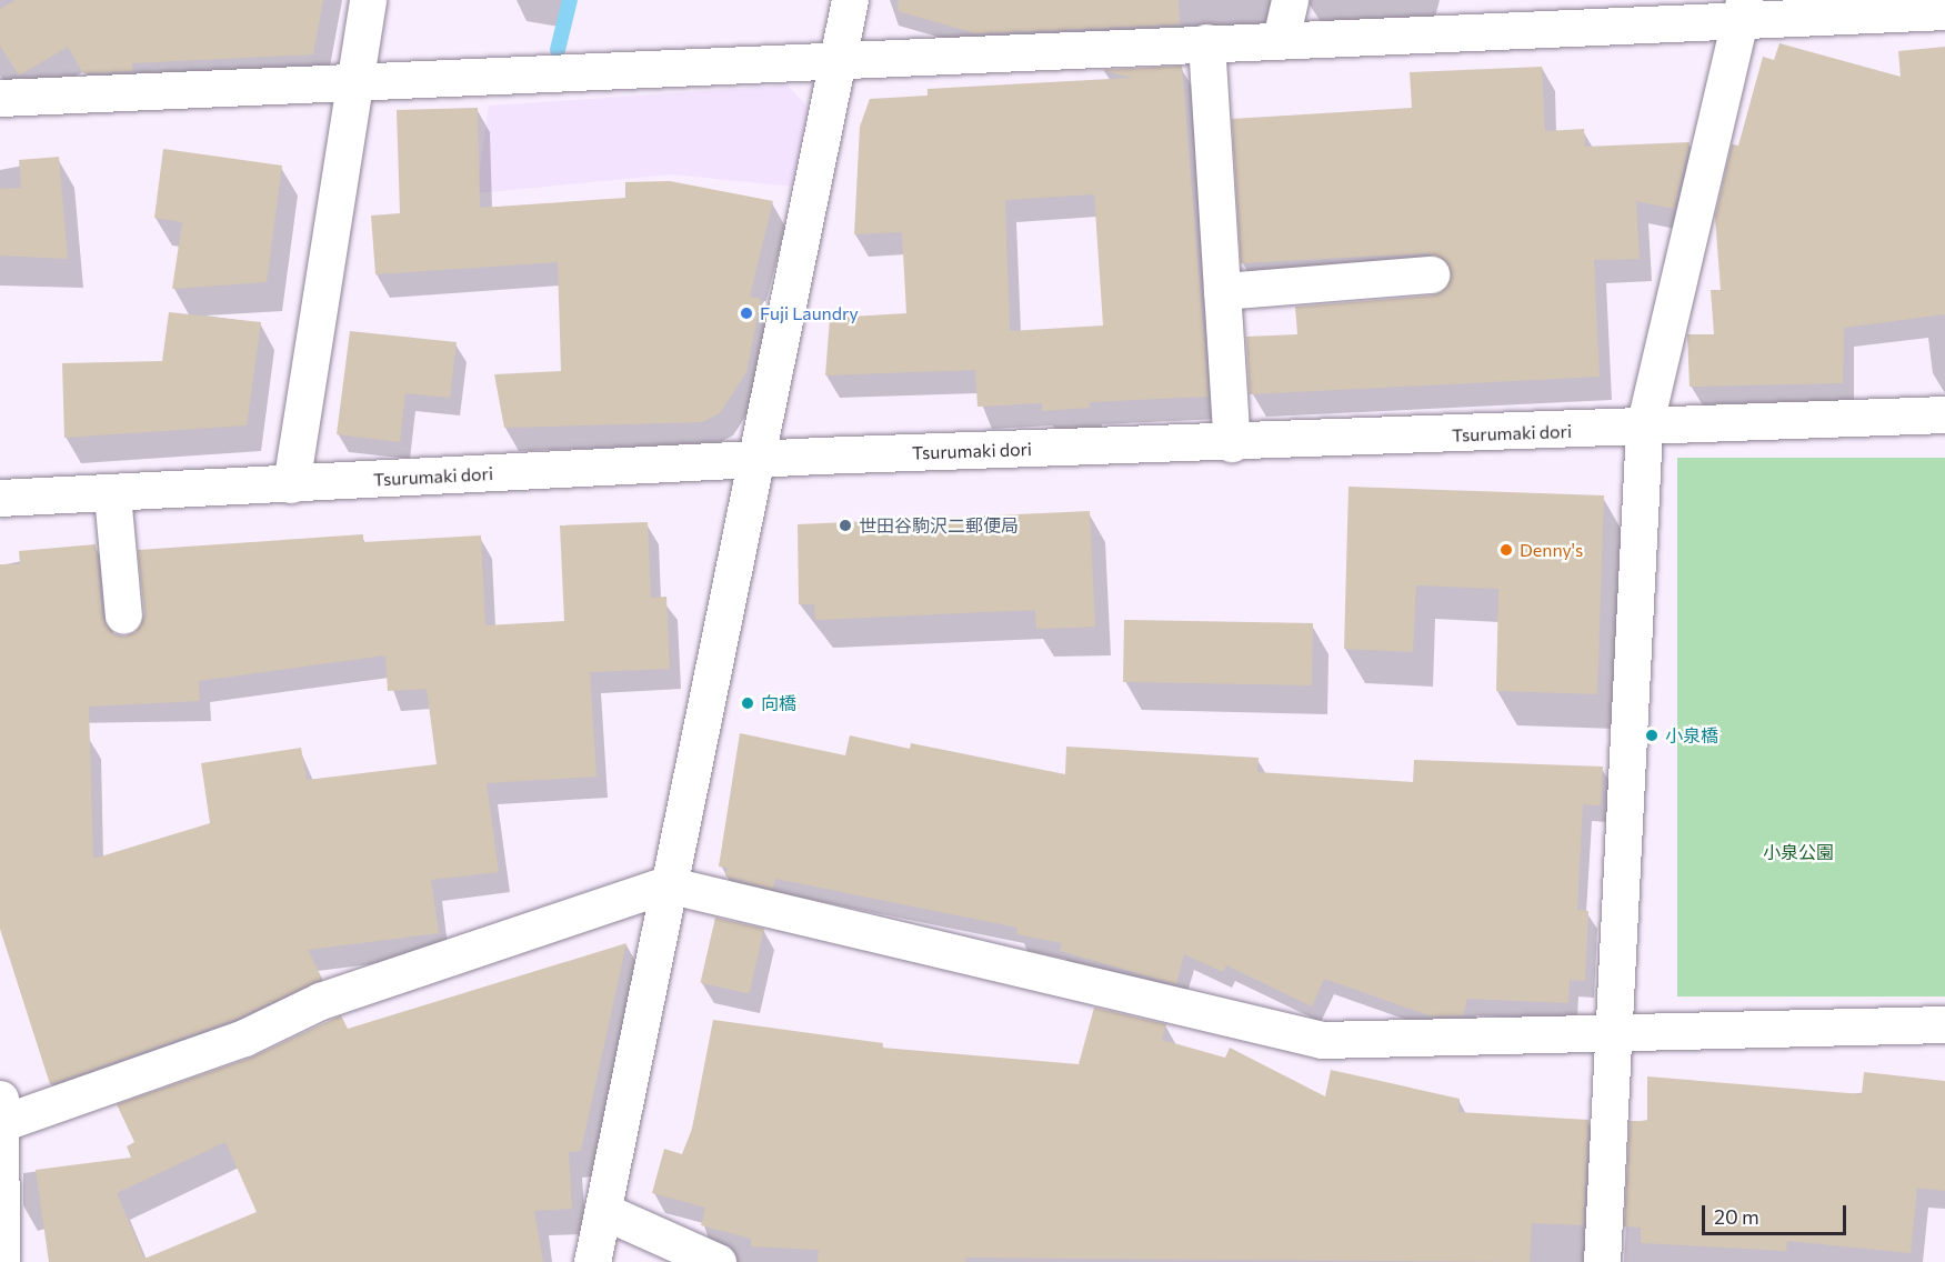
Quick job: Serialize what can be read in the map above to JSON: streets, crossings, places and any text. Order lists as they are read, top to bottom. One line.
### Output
{"streets":{"street":["Tsurumaki dori"]},"parks":["小泉公園"],"places":["Fuji Laundry","世田谷駒沢二郵便局","Denny's","向橋","小泉橋"],"scale_bar":"20 m"}
